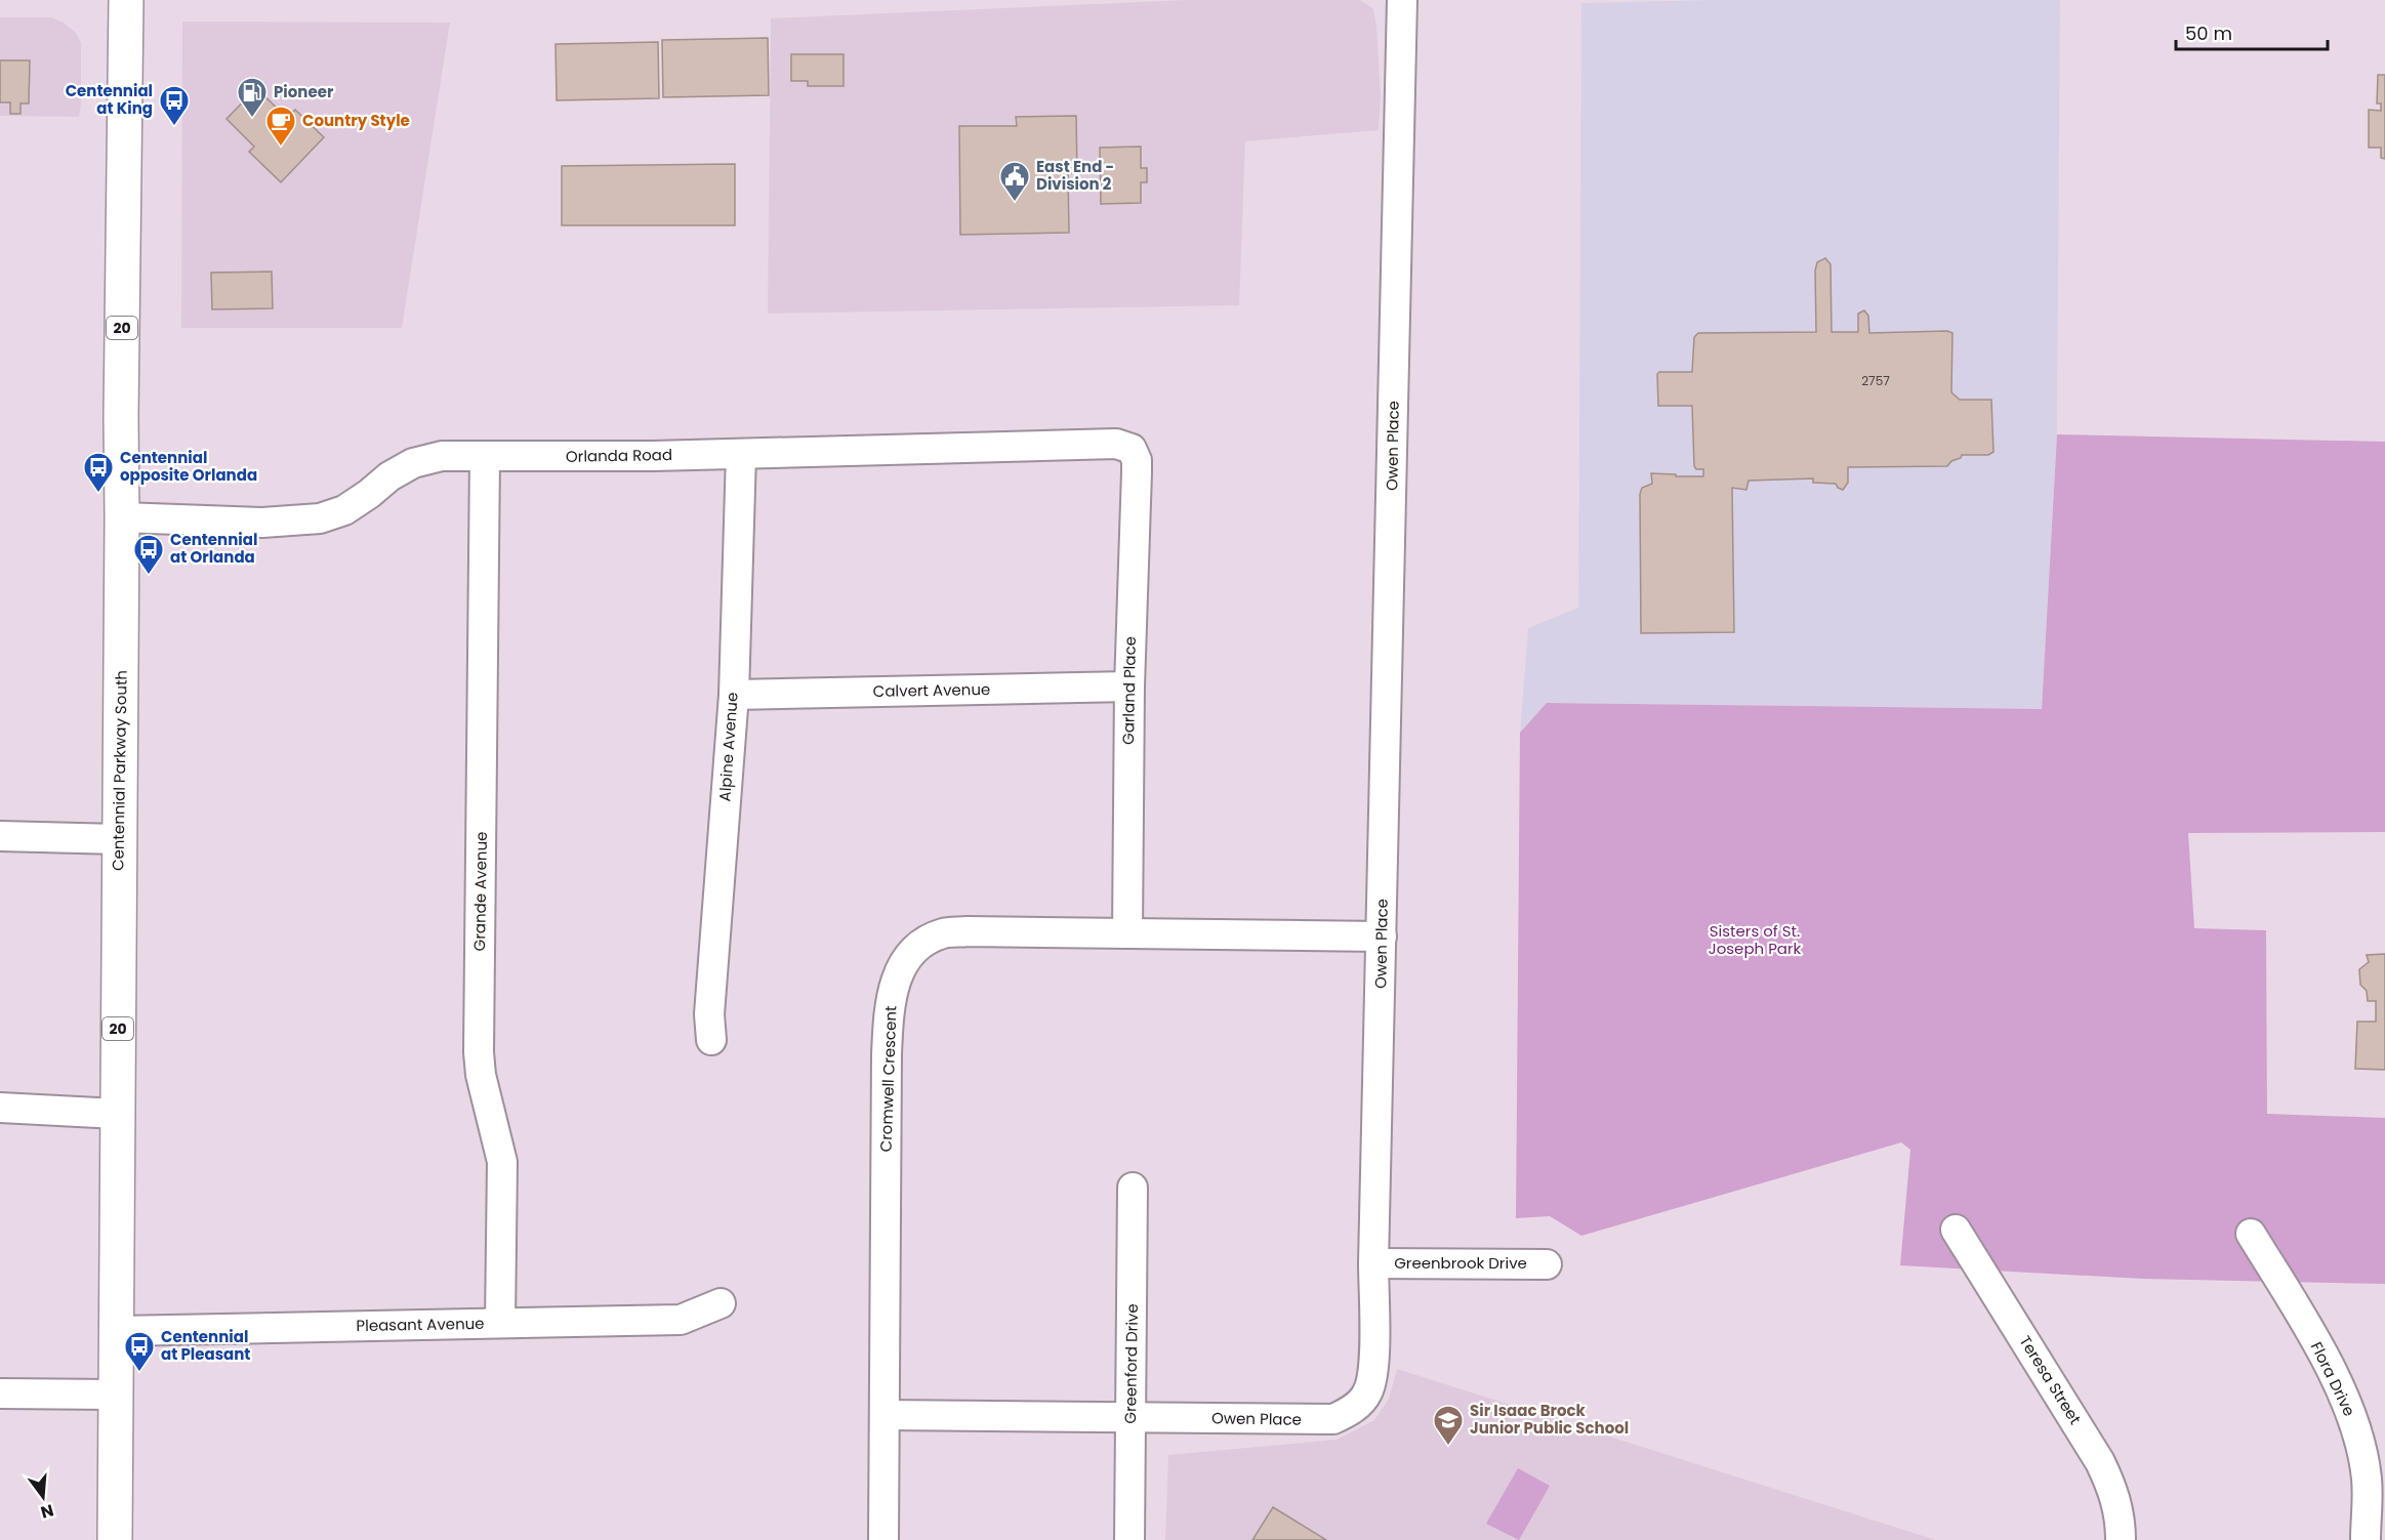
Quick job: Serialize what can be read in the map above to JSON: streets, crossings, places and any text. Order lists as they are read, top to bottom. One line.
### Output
{"streets":{"main road":["20","Centennial Parkway South"],"street":["Owen Place","Orlanda Road","Calvert Avenue","Garland Place","Alpine Avenue","Grande Avenue","Cromwell Crescent","Greenbrook Drive","Pleasant Avenue","Greenford Drive","Flora Drive","Teresa Street"]},"crossings":[["Owen Place","Cromwell Crescent"],["Owen Place","Greenbrook Drive"],["Owen Place","Greenford Drive"],["Orlanda Road","Garland Place"],["Orlanda Road","Alpine Avenue"],["Orlanda Road","Centennial Parkway South"],["Orlanda Road","Grande Avenue"],["Calvert Avenue","Garland Place"],["Calvert Avenue","Alpine Avenue"],["Garland Place","Cromwell Crescent"],["Centennial Parkway South","Pleasant Avenue"],["Grande Avenue","Pleasant Avenue"]],"parks":["Sisters of St. Joseph Park"],"places":{"fuel station":["Pioneer"],"bus stop":["Centennial at King","Centennial opposite Orlanda","Centennial at Orlanda","Centennial at Pleasant"],"cafe":["Country Style"],"public building":["East End - Division 2"],"school or university":["Sir Isaac Brock Junior Public School"]},"house_numbers":["2757"],"scale_bar":"50 m","north":"bottom"}
